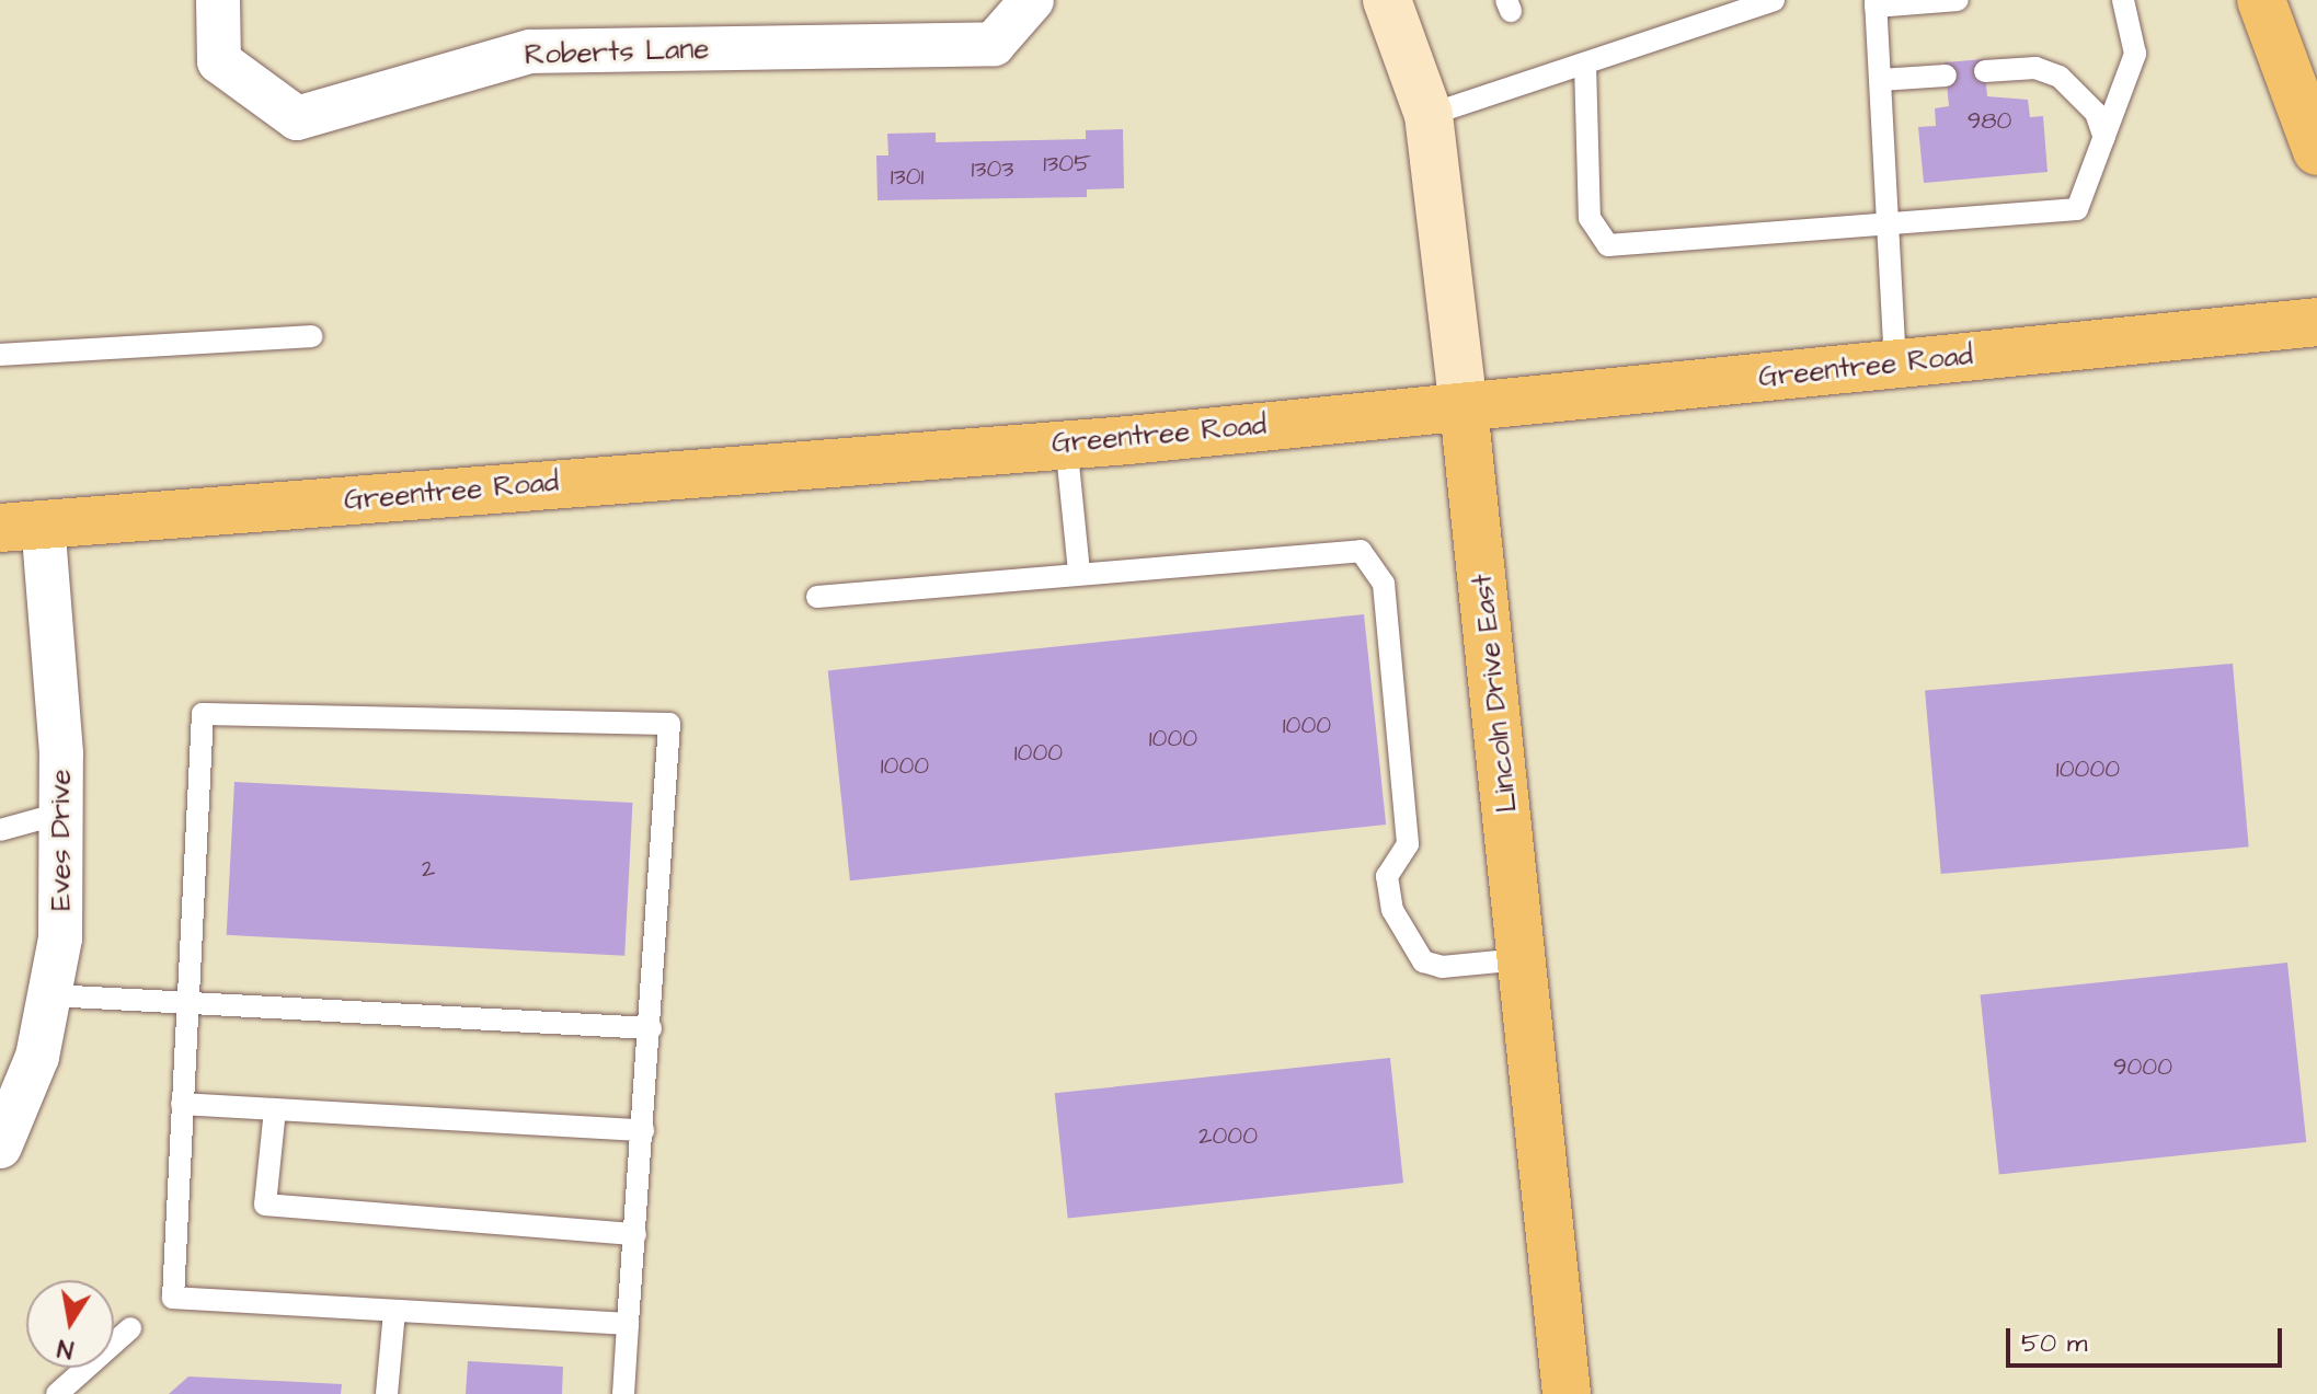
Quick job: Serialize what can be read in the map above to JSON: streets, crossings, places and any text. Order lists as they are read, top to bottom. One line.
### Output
{"streets":{"main road":["Greentree Road","Lincoln Drive East"],"street":["Roberts Lane","Eves Drive"]},"crossings":[["Greentree Road","Lincoln Drive East"],["Greentree Road","Eves Drive"]],"house_numbers":["980","1305","1303","1301","1000","1000","1000","1000","10000","2","9000","2000"],"scale_bar":"50 m","north":"bottom"}
